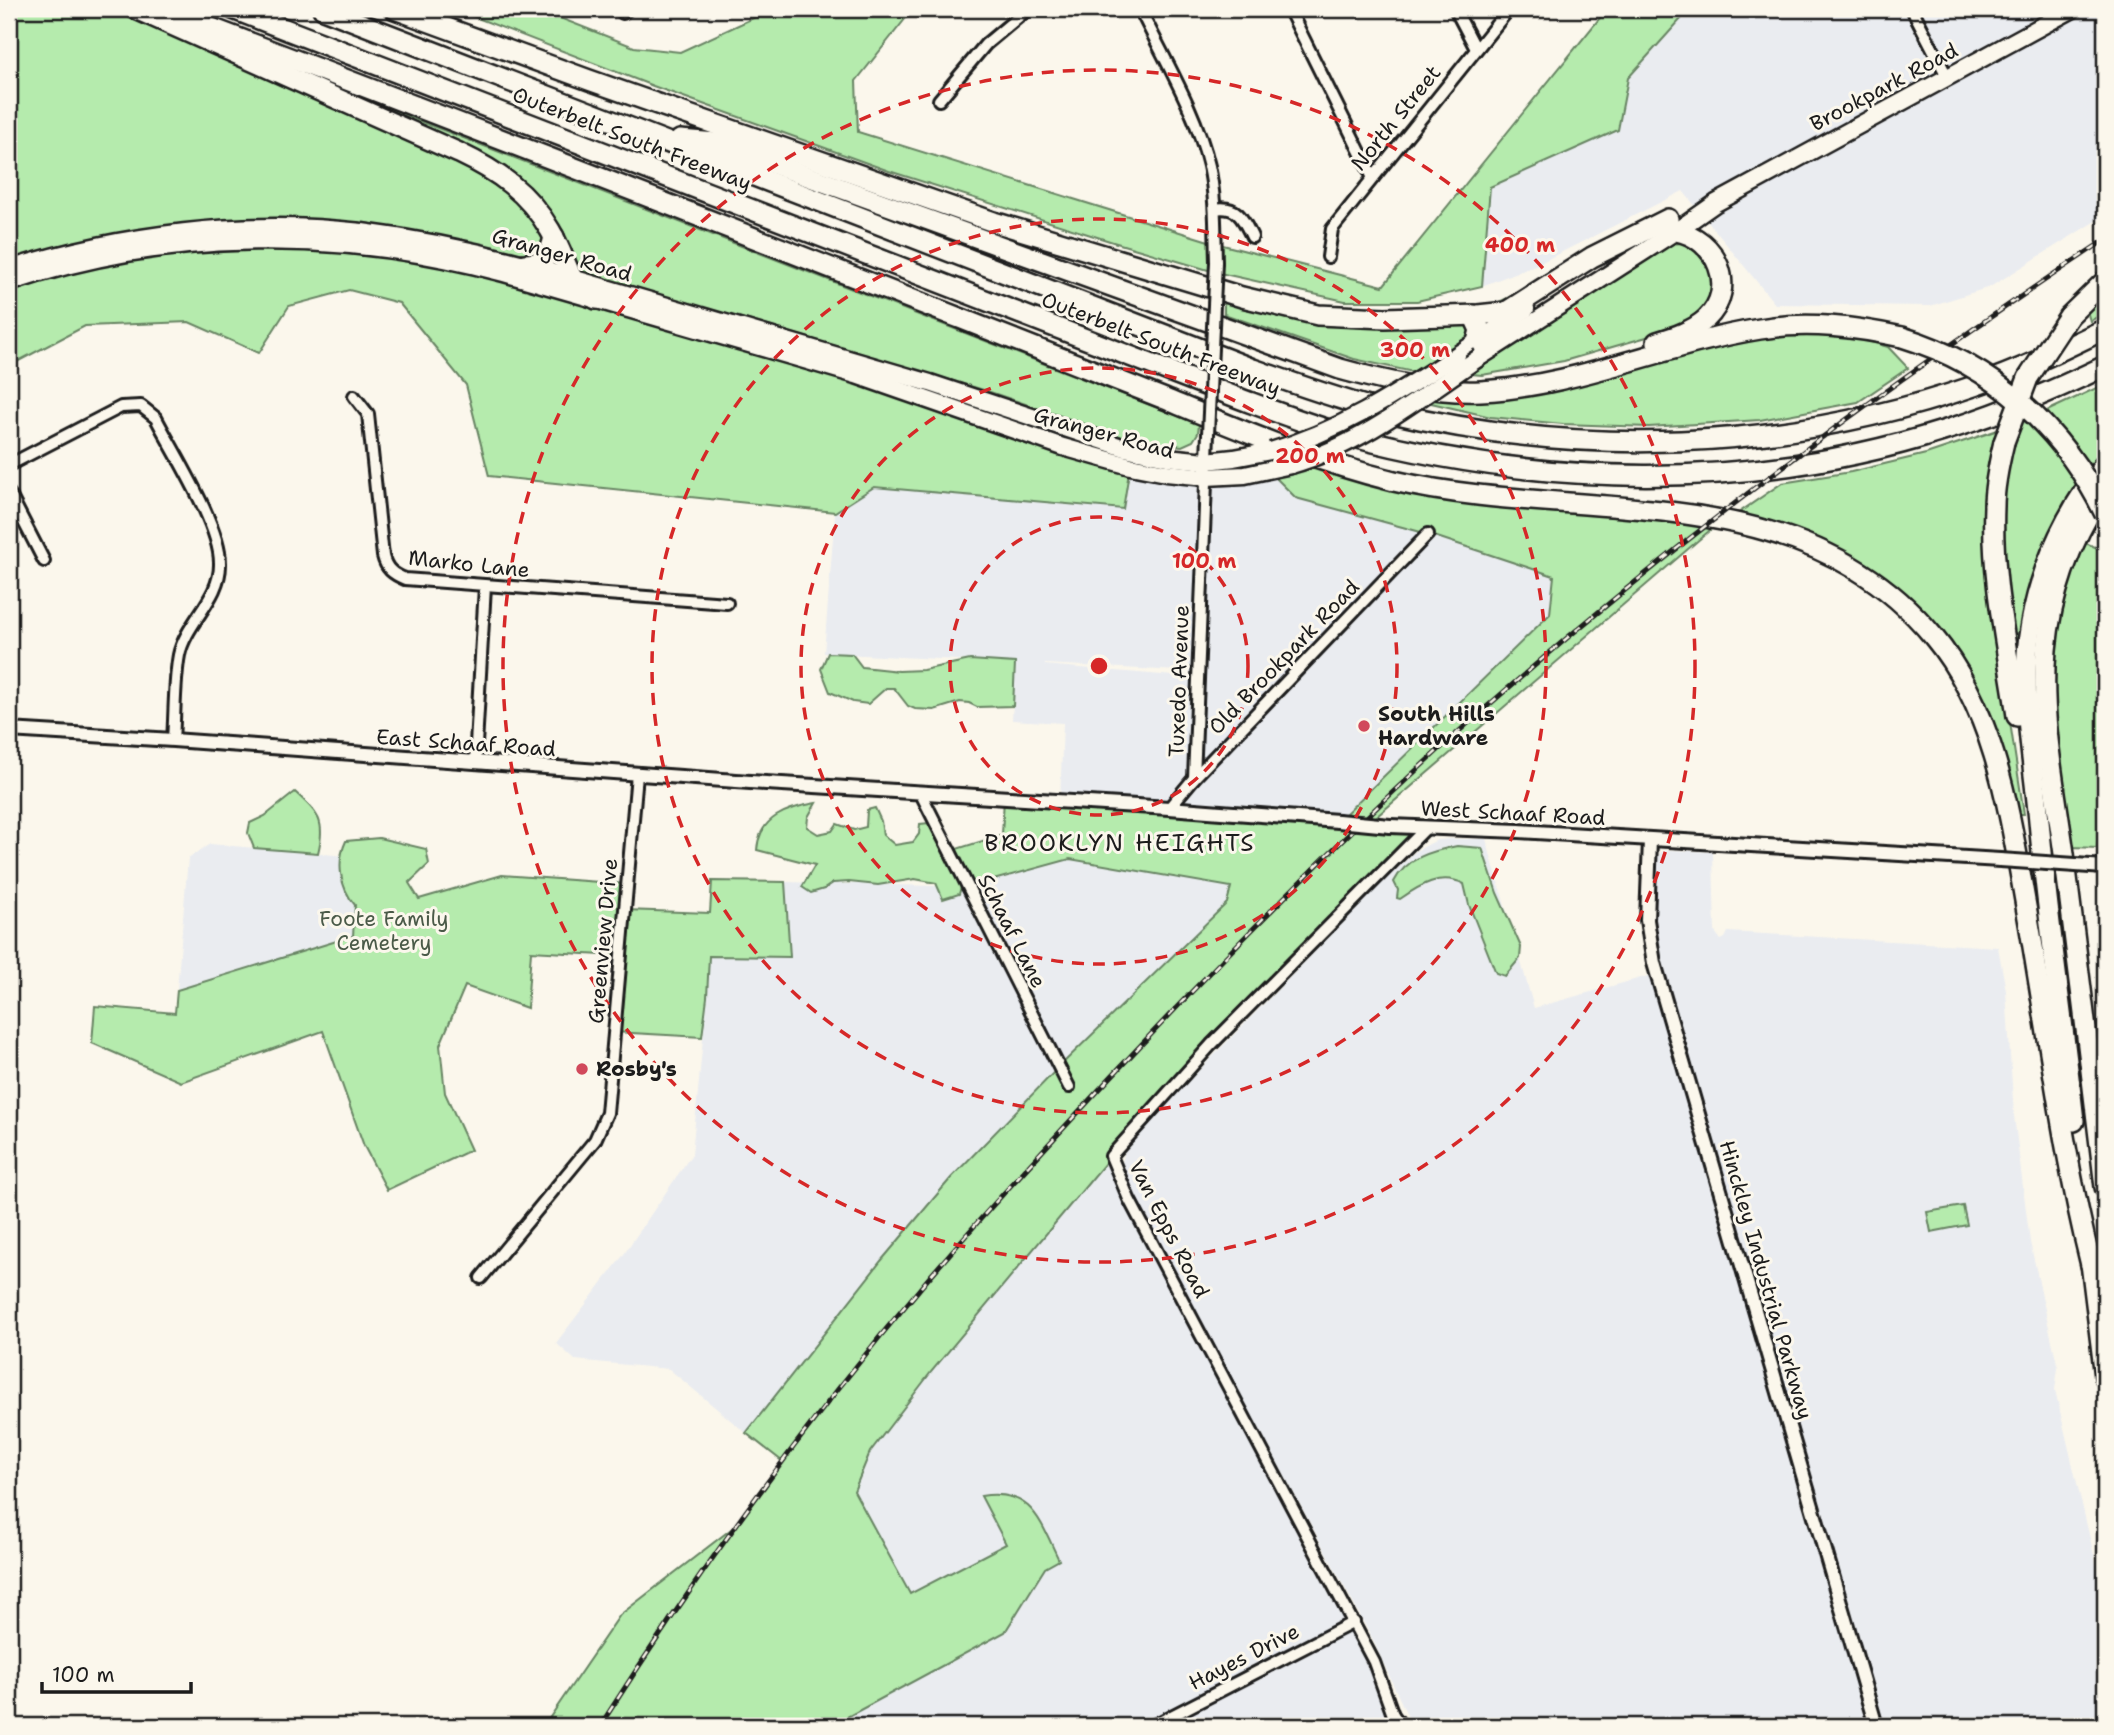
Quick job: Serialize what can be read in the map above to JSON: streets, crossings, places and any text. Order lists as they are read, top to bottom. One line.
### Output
{"streets":{"highway":["Outerbelt South Freeway"],"main road":["Brookpark Road","Granger Road"],"street":["North Street","Marko Lane","Old Brookpark Road","Tuxedo Avenue","East Schaaf Road","West Schaaf Road","Schaaf Lane","Greenview Drive","Van Epps Road","Hinckley Industrial Parkway","Hayes Drive"]},"crossings":[["Brookpark Road","Granger Road"],["Granger Road","Tuxedo Avenue"],["Old Brookpark Road","Tuxedo Avenue"],["Old Brookpark Road","West Schaaf Road"],["East Schaaf Road","West Schaaf Road"],["East Schaaf Road","Schaaf Lane"],["East Schaaf Road","Greenview Drive"],["West Schaaf Road","Schaaf Lane"],["West Schaaf Road","Van Epps Road"],["West Schaaf Road","Hinckley Industrial Parkway"],["Van Epps Road","Hayes Drive"]],"districts":["BROOKLYN HEIGHTS"],"parks":["Foote Family Cemetery"],"places":["South Hills Hardware","Rosby's"],"scale_bar":"100 m","rings":["400 m","300 m","200 m","100 m"]}
